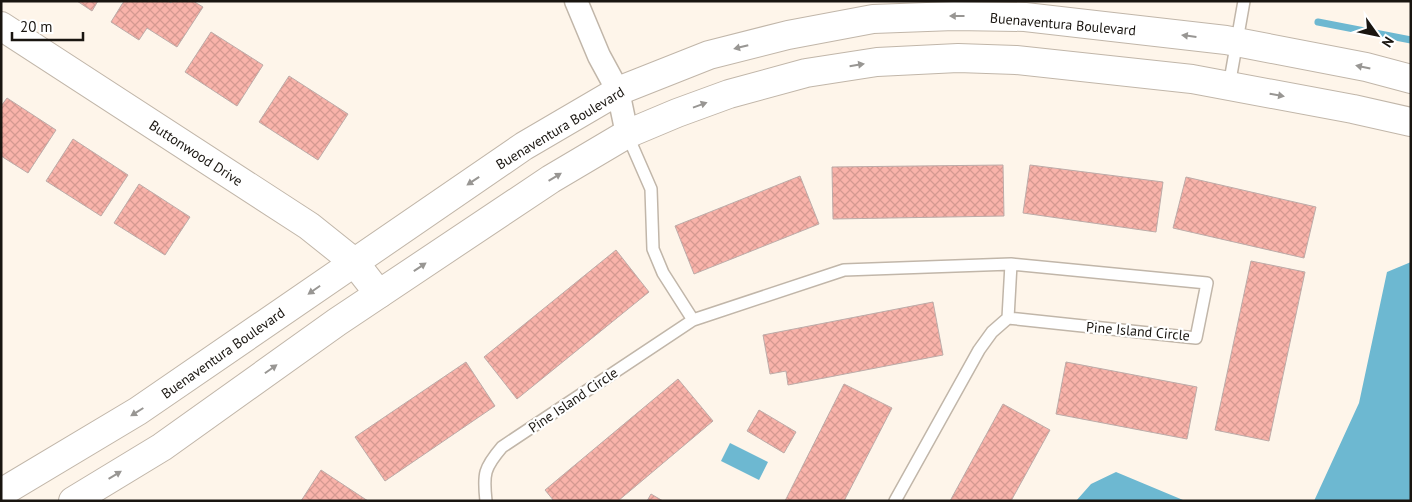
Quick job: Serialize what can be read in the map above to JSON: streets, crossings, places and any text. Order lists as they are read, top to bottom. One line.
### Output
{"streets":{"main road":["Buenaventura Boulevard","Buttonwood Drive"],"lane":["Pine Island Circle"]},"crossings":[["Buenaventura Boulevard","Buttonwood Drive"]],"scale_bar":"20 m","north":"bottom right"}
